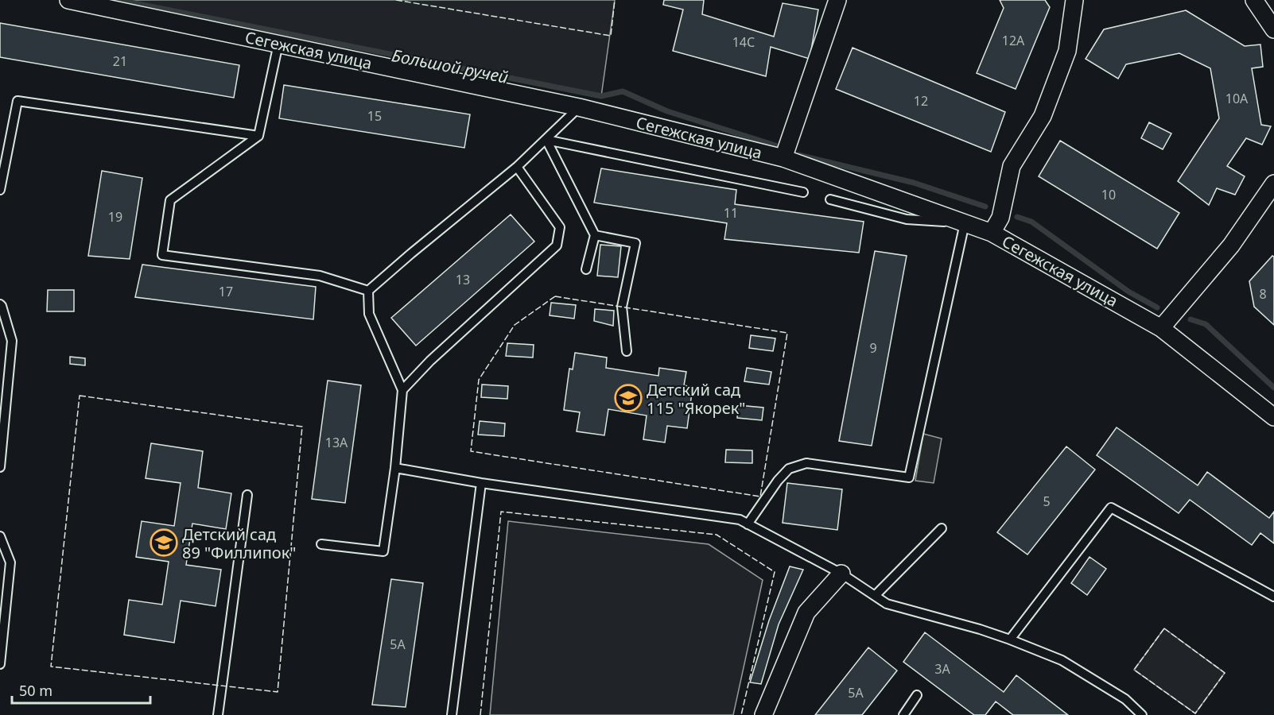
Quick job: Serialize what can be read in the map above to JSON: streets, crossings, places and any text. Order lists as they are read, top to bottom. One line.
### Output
{"streets":{"street":["Сегежская улица"]},"water":["Большой ручей"],"places":{"school or university":["Детский сад 115 \"Якорек\"","Детский сад 89 \"Филлипок\""]},"house_numbers":["12А","14С","21","10А","12","15","10","11","19","13","17","8","9","13А","5","5А","3А","5А"],"scale_bar":"50 m"}
